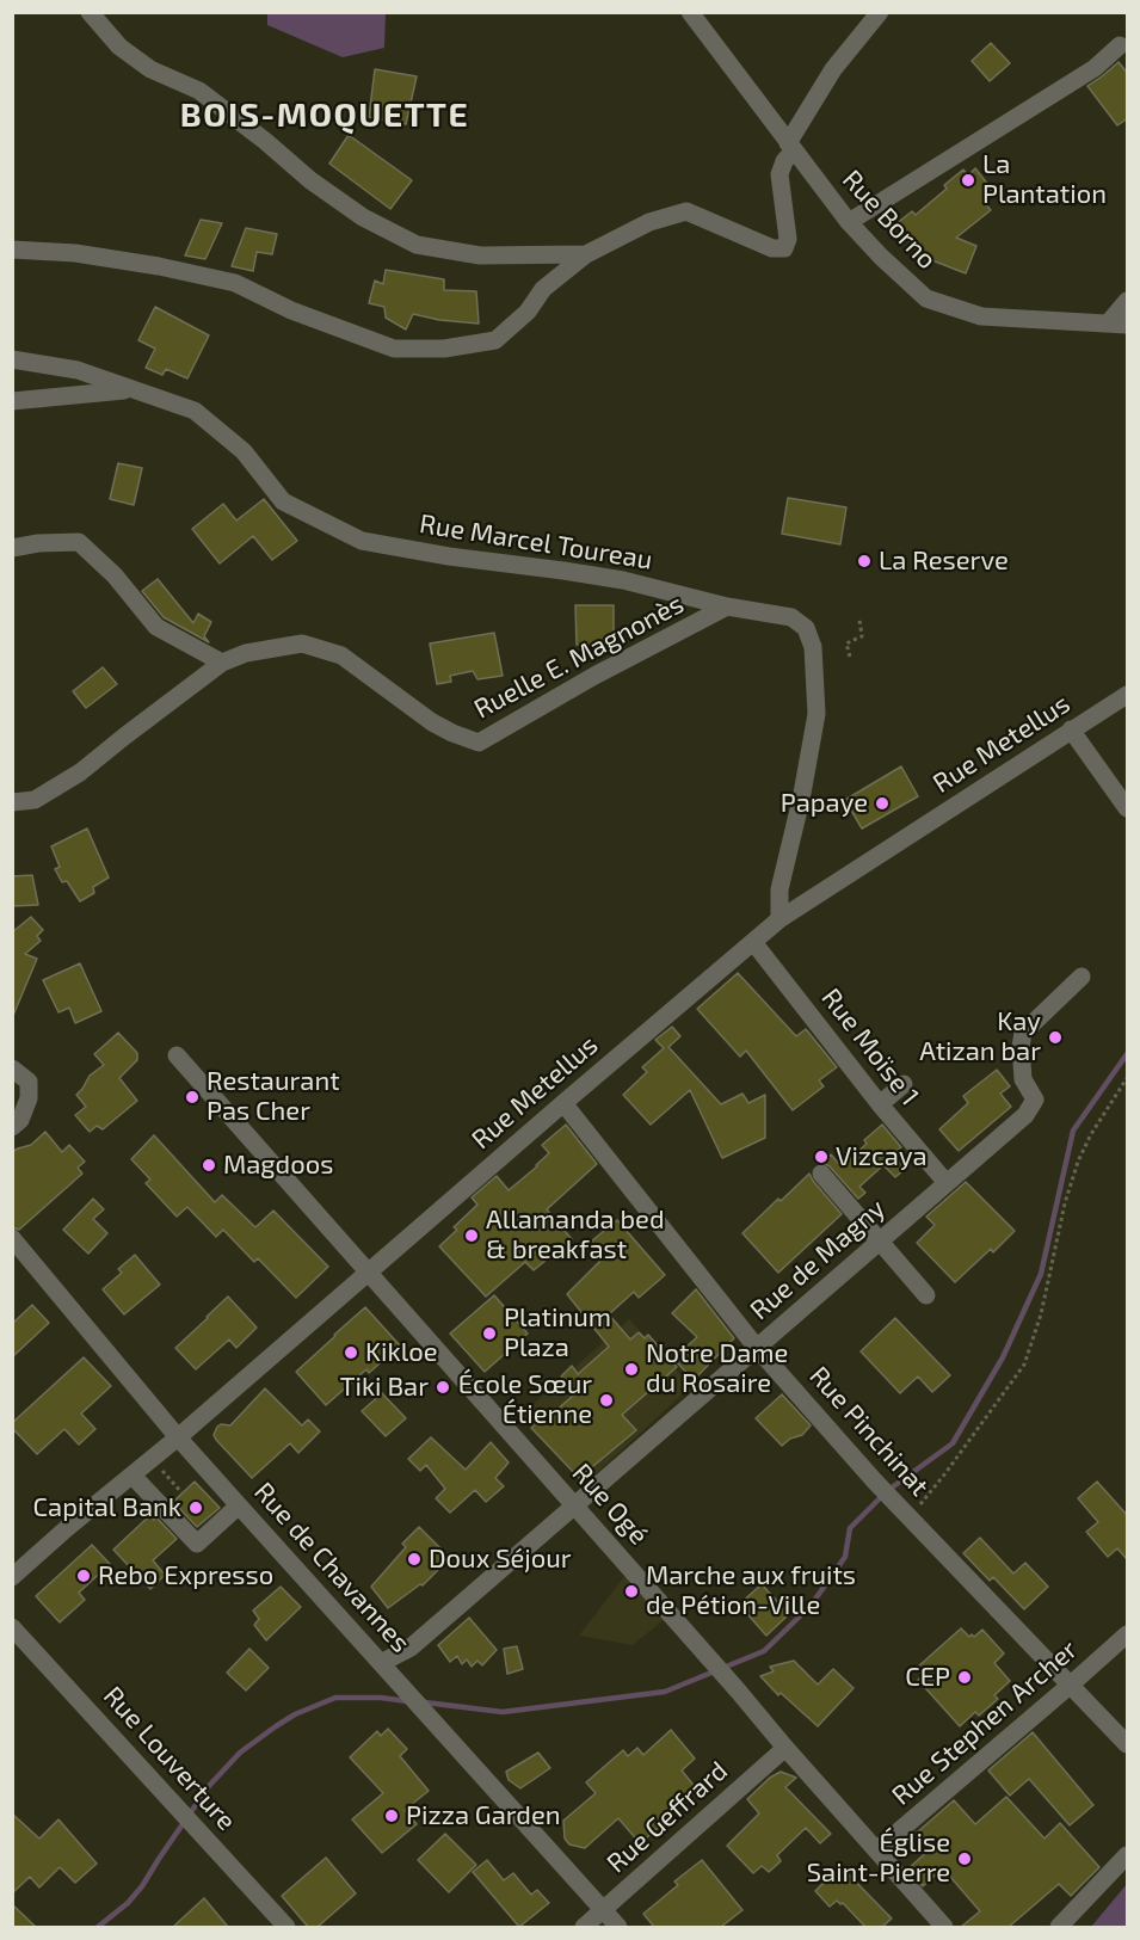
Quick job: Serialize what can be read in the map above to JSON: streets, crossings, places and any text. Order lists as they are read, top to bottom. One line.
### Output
{"streets":{"street":["Rue Borno","Rue Marcel Toureau","Ruelle E. Magnonès","Rue Metellus","Rue Moïse 1","Rue de Magny","Rue Pinchinat","Rue Ogé","Rue de Chavannes","Rue Stephen Archer","Rue Louverture","Rue Geffrard"]},"crossings":[["Rue Marcel Toureau","Ruelle E. Magnonès"],["Rue Marcel Toureau","Rue Metellus"],["Rue Metellus","Rue Moïse 1"],["Rue Metellus","Rue Pinchinat"],["Rue Metellus","Rue Ogé"],["Rue Metellus","Rue de Chavannes"],["Rue Moïse 1","Rue de Magny"],["Rue de Magny","Rue Pinchinat"],["Rue de Magny","Rue Ogé"],["Rue de Magny","Rue de Chavannes"],["Rue Pinchinat","Rue Stephen Archer"],["Rue Ogé","Rue Stephen Archer"],["Rue Ogé","Rue Geffrard"],["Rue de Chavannes","Rue Geffrard"]],"districts":["BOIS-MOQUETTE"],"places":["La Plantation","La Reserve","Papaye","Kay Atizan bar","Restaurant Pas Cher","Vizcaya","Magdoos","Allamanda bed & breakfast","Platinum Plaza","Kikloe","Notre Dame du Rosaire","Tiki Bar","École Sœur Étienne","Capital Bank","Doux Séjour","Rebo Expresso","Marche aux fruits de Pétion-Ville","CEP","Pizza Garden","Église Saint-Pierre"]}
